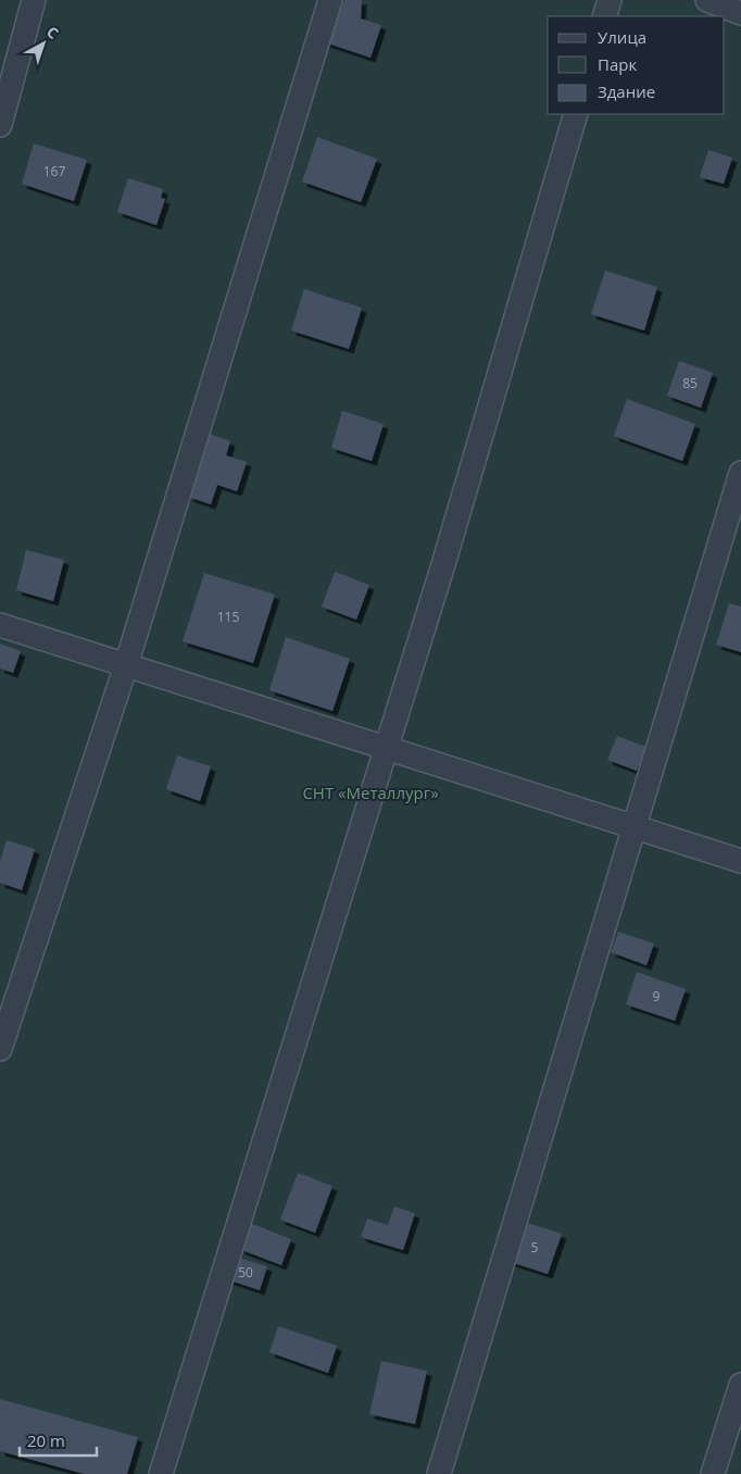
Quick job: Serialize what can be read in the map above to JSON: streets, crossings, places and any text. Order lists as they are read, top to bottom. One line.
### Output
{"parks":["СНТ «Металлург»"],"house_numbers":["167","85","115","9","5","50"],"legend":["Улица","Парк","Здание"],"scale_bar":"20 m","north":"top right"}
